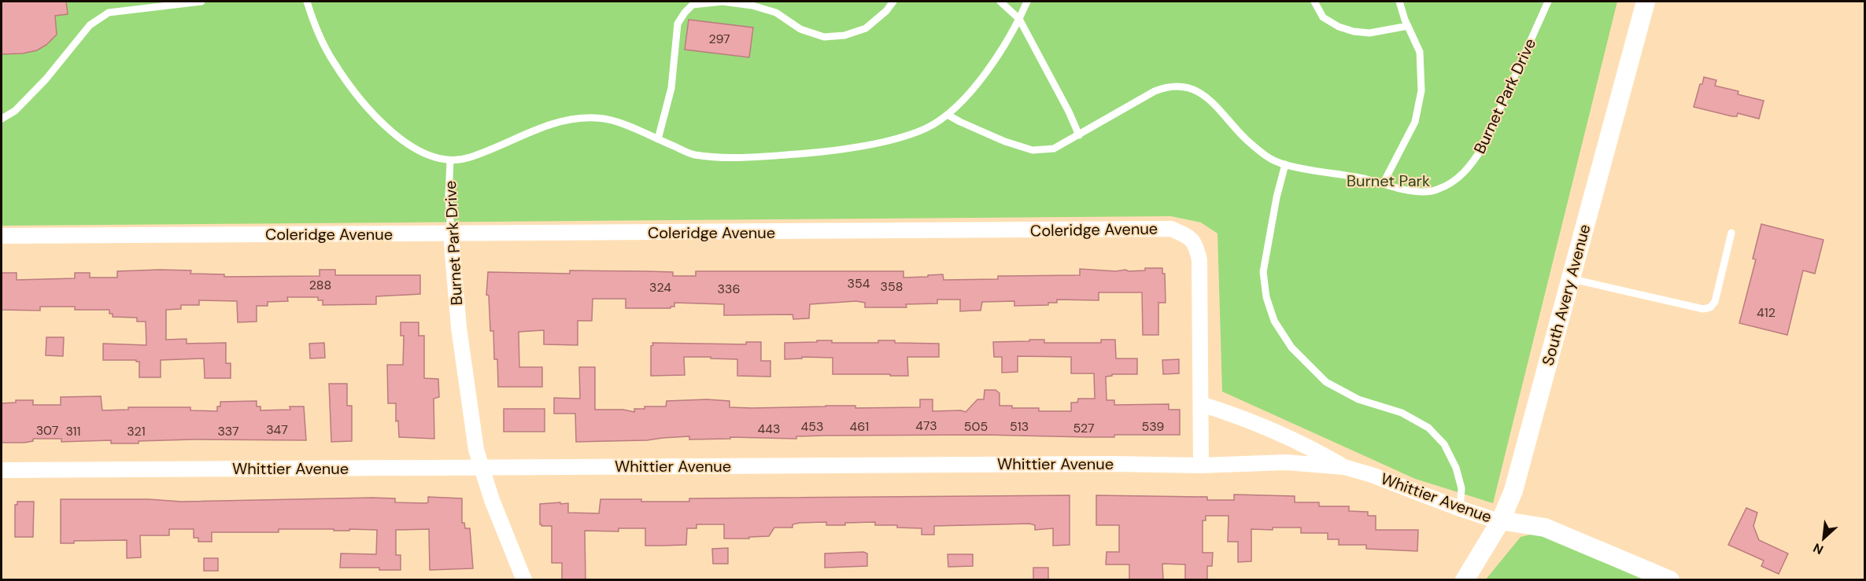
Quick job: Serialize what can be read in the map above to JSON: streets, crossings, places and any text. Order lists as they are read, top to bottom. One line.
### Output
{"streets":{"street":["Burnet Park Drive","Coleridge Avenue","South Avery Avenue","Whittier Avenue"]},"crossings":[["Burnet Park Drive","Coleridge Avenue"],["Burnet Park Drive","Whittier Avenue"],["Coleridge Avenue","Whittier Avenue"],["South Avery Avenue","Whittier Avenue"]],"parks":["Burnet Park"],"house_numbers":["297","354","288","358","324","336","412","473","453","461","505","513","539","527","443","347","307","311","321","337"],"north":"bottom left"}
